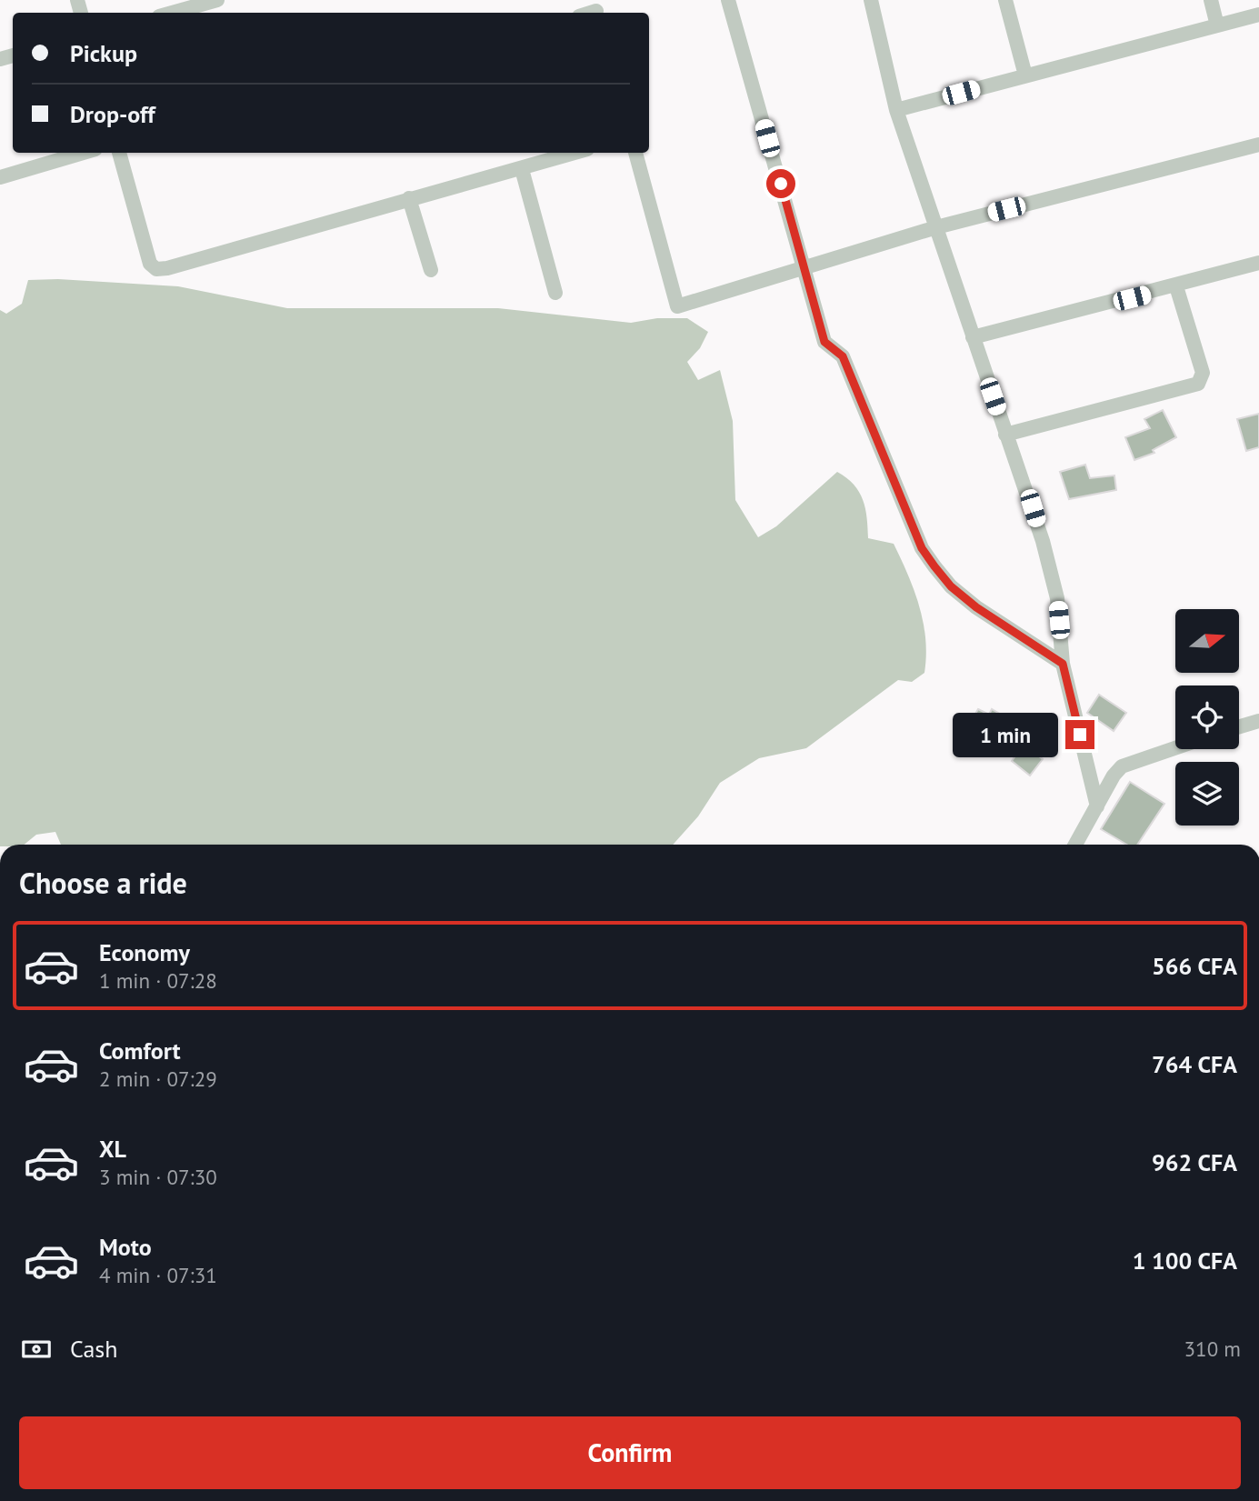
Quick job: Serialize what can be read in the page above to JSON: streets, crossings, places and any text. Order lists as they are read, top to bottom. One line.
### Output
{"north":"right","page":{"banner":["Pickup","Drop-off"],"bubble":"1 min","heading":"Choose a ride","list":[{"name":"Economy","note":"1 min · 07:28","value":"566 CFA"},{"name":"Comfort","note":"2 min · 07:29","value":"764 CFA"},{"name":"XL","note":"3 min · 07:30","value":"962 CFA"},{"name":"Moto","note":"4 min · 07:31","value":"1 100 CFA"}],"pay":["Cash","310 m"],"buttons":"Confirm"}}
